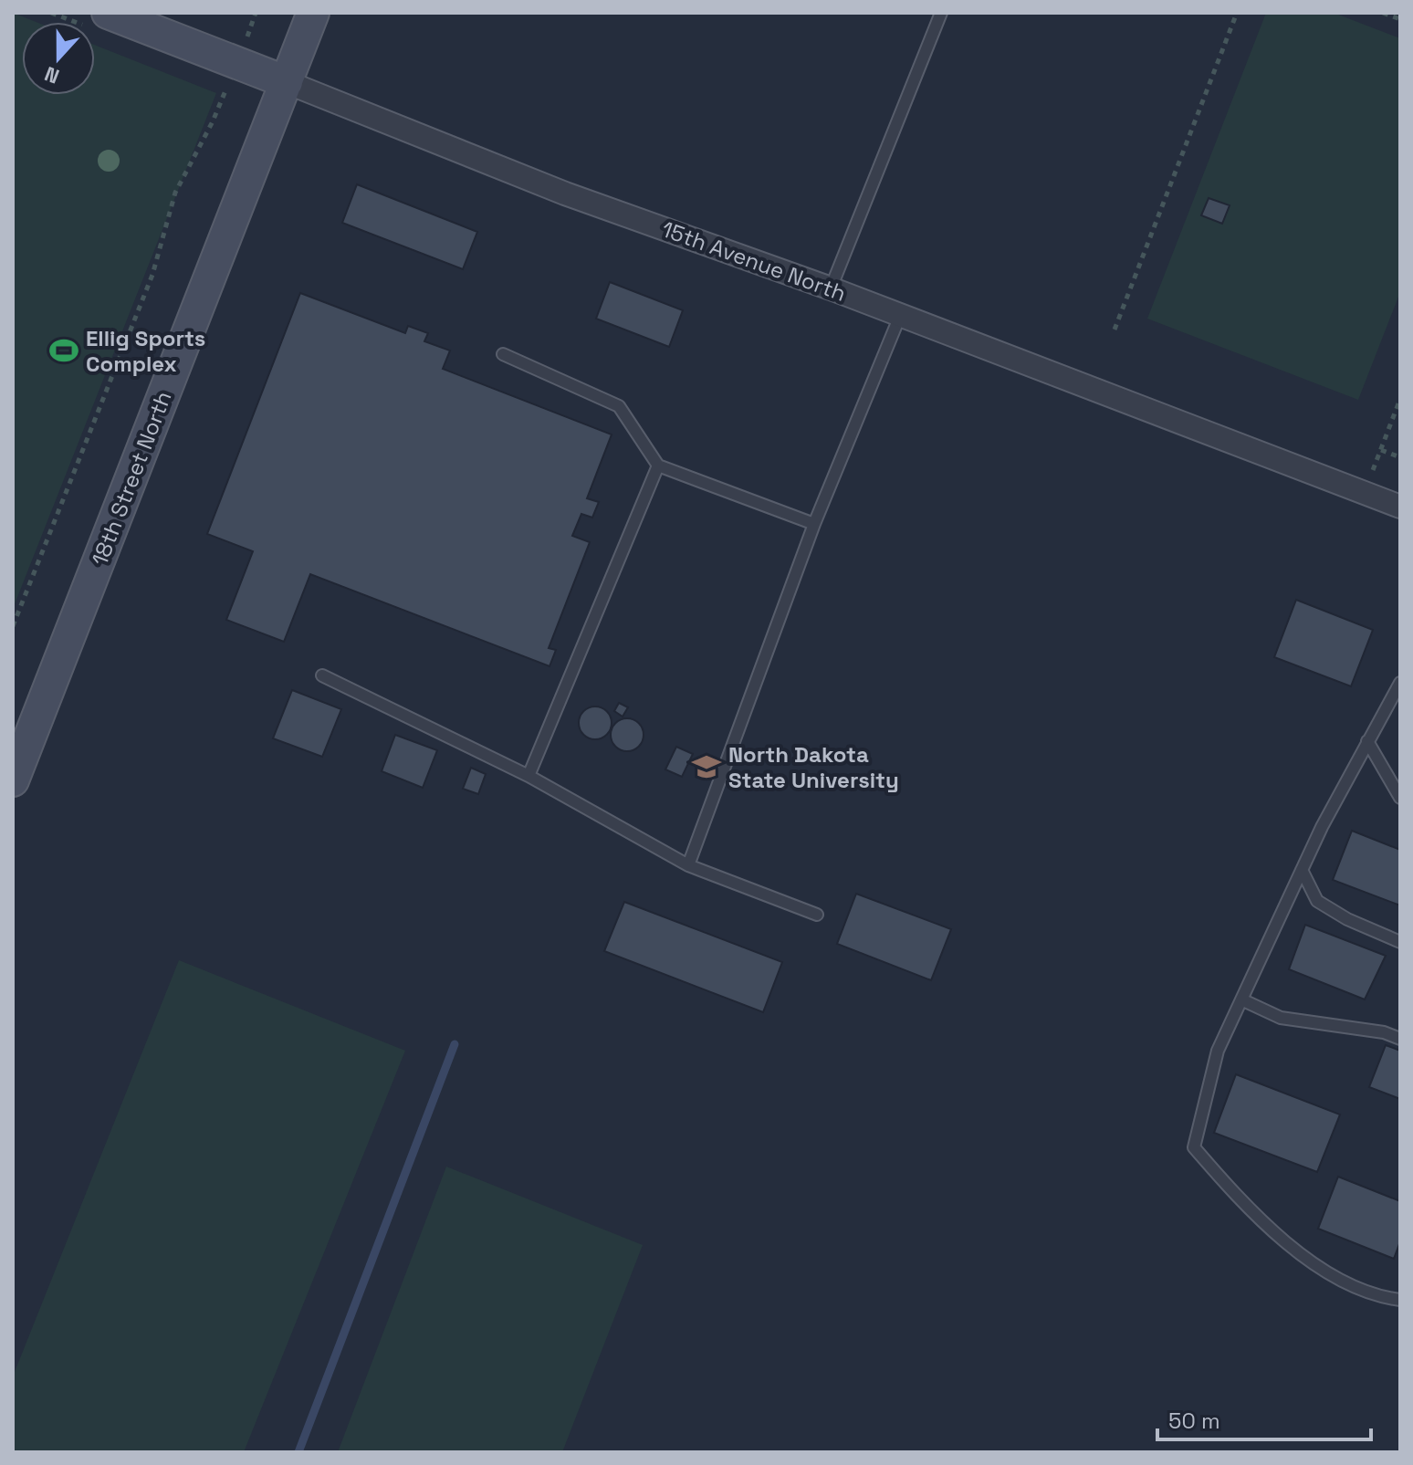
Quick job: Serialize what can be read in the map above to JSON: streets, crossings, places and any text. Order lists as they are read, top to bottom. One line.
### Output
{"streets":{"street":["15th Avenue North","18th Street North"]},"crossings":[["15th Avenue North","18th Street North"]],"places":{"sports":["Ellig Sports Complex"],"school or university":["North Dakota State University"]},"scale_bar":"50 m","north":"bottom"}
